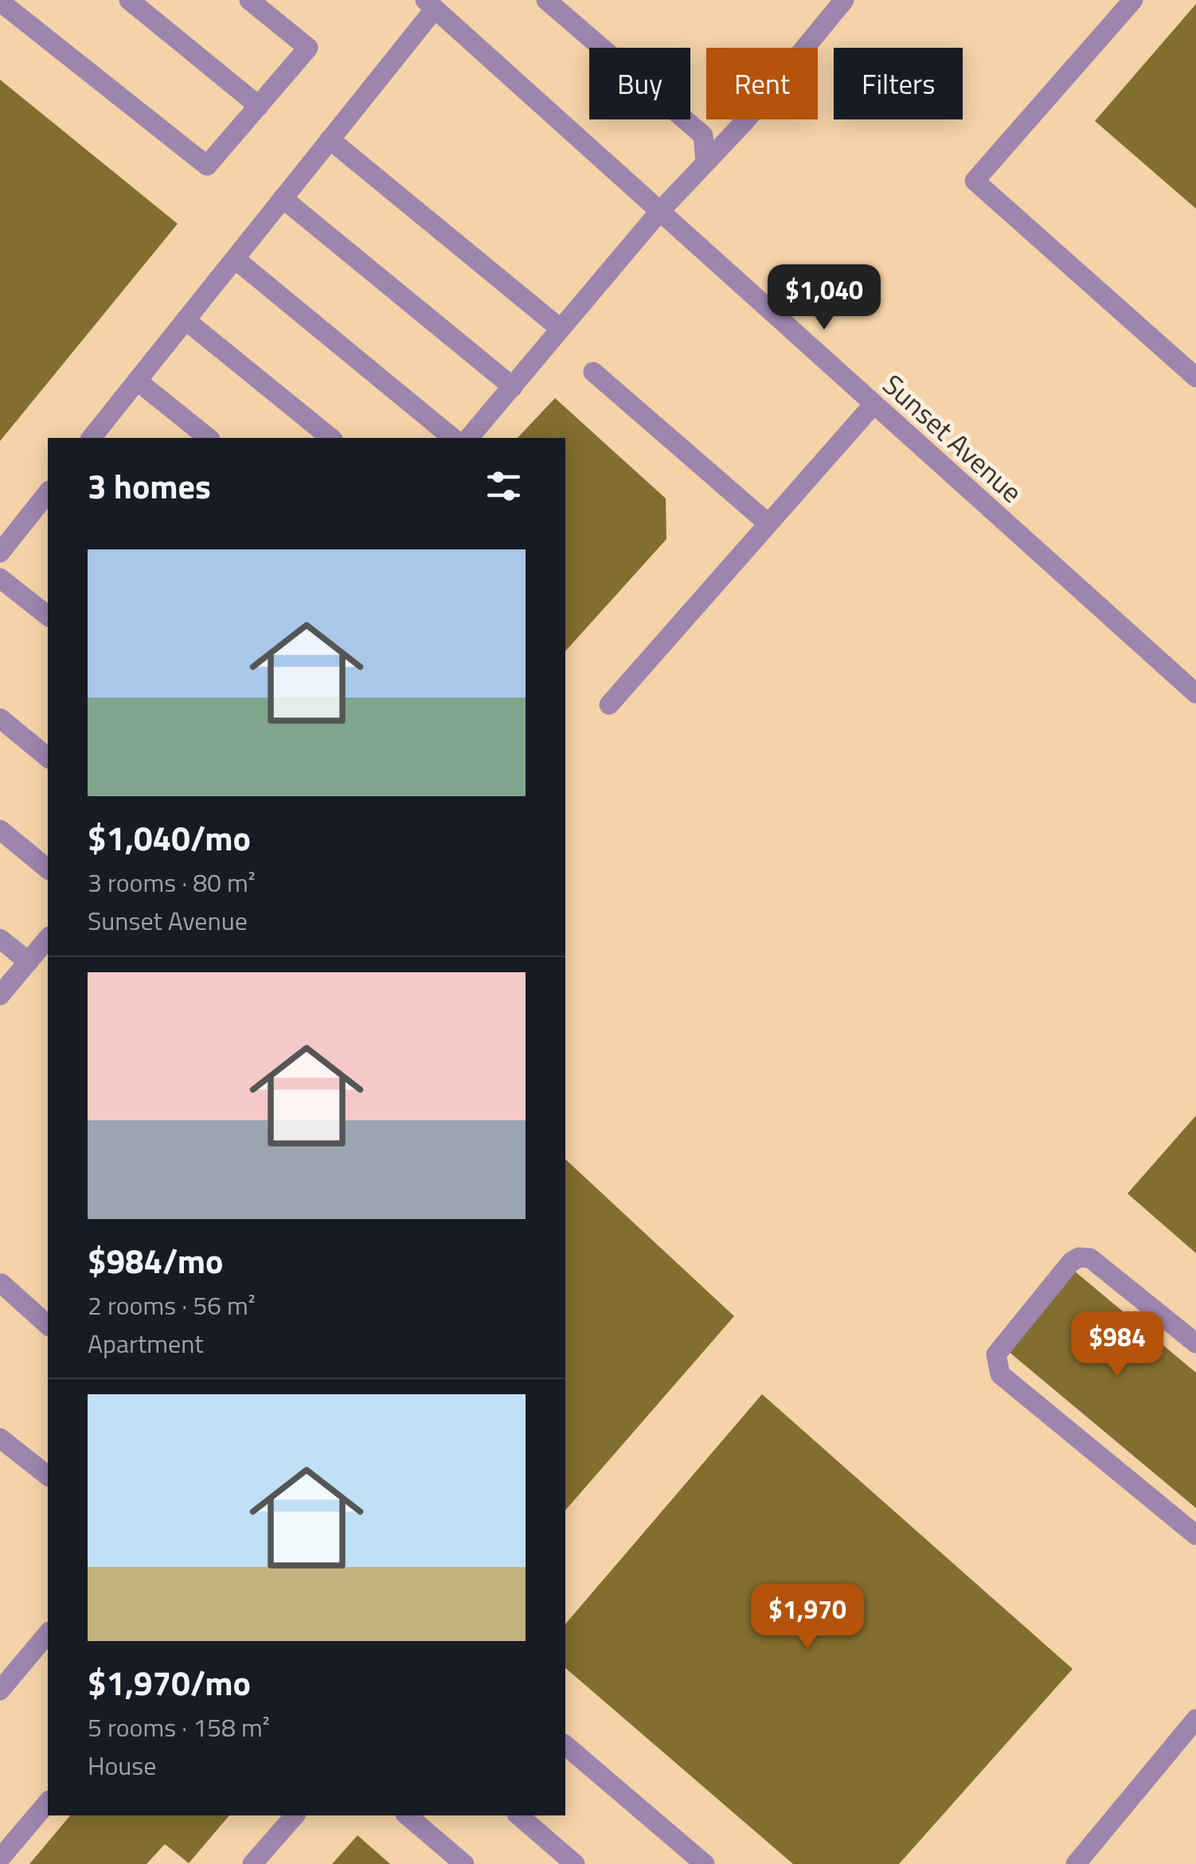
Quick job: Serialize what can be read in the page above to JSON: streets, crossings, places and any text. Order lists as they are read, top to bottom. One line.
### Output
{"streets":{"street":["Sunset Avenue"]},"page":{"chip":["Buy","Rent","Filters"],"price":["$1,040","$984","$1,970"],"heading":"3 homes","list":[{"name":"$1,040/mo","note":"3 rooms · 80 m² · Sunset Avenue"},{"name":"$984/mo","note":"2 rooms · 56 m² · Apartment"},{"name":"$1,970/mo","note":"5 rooms · 158 m² · House"}]}}
